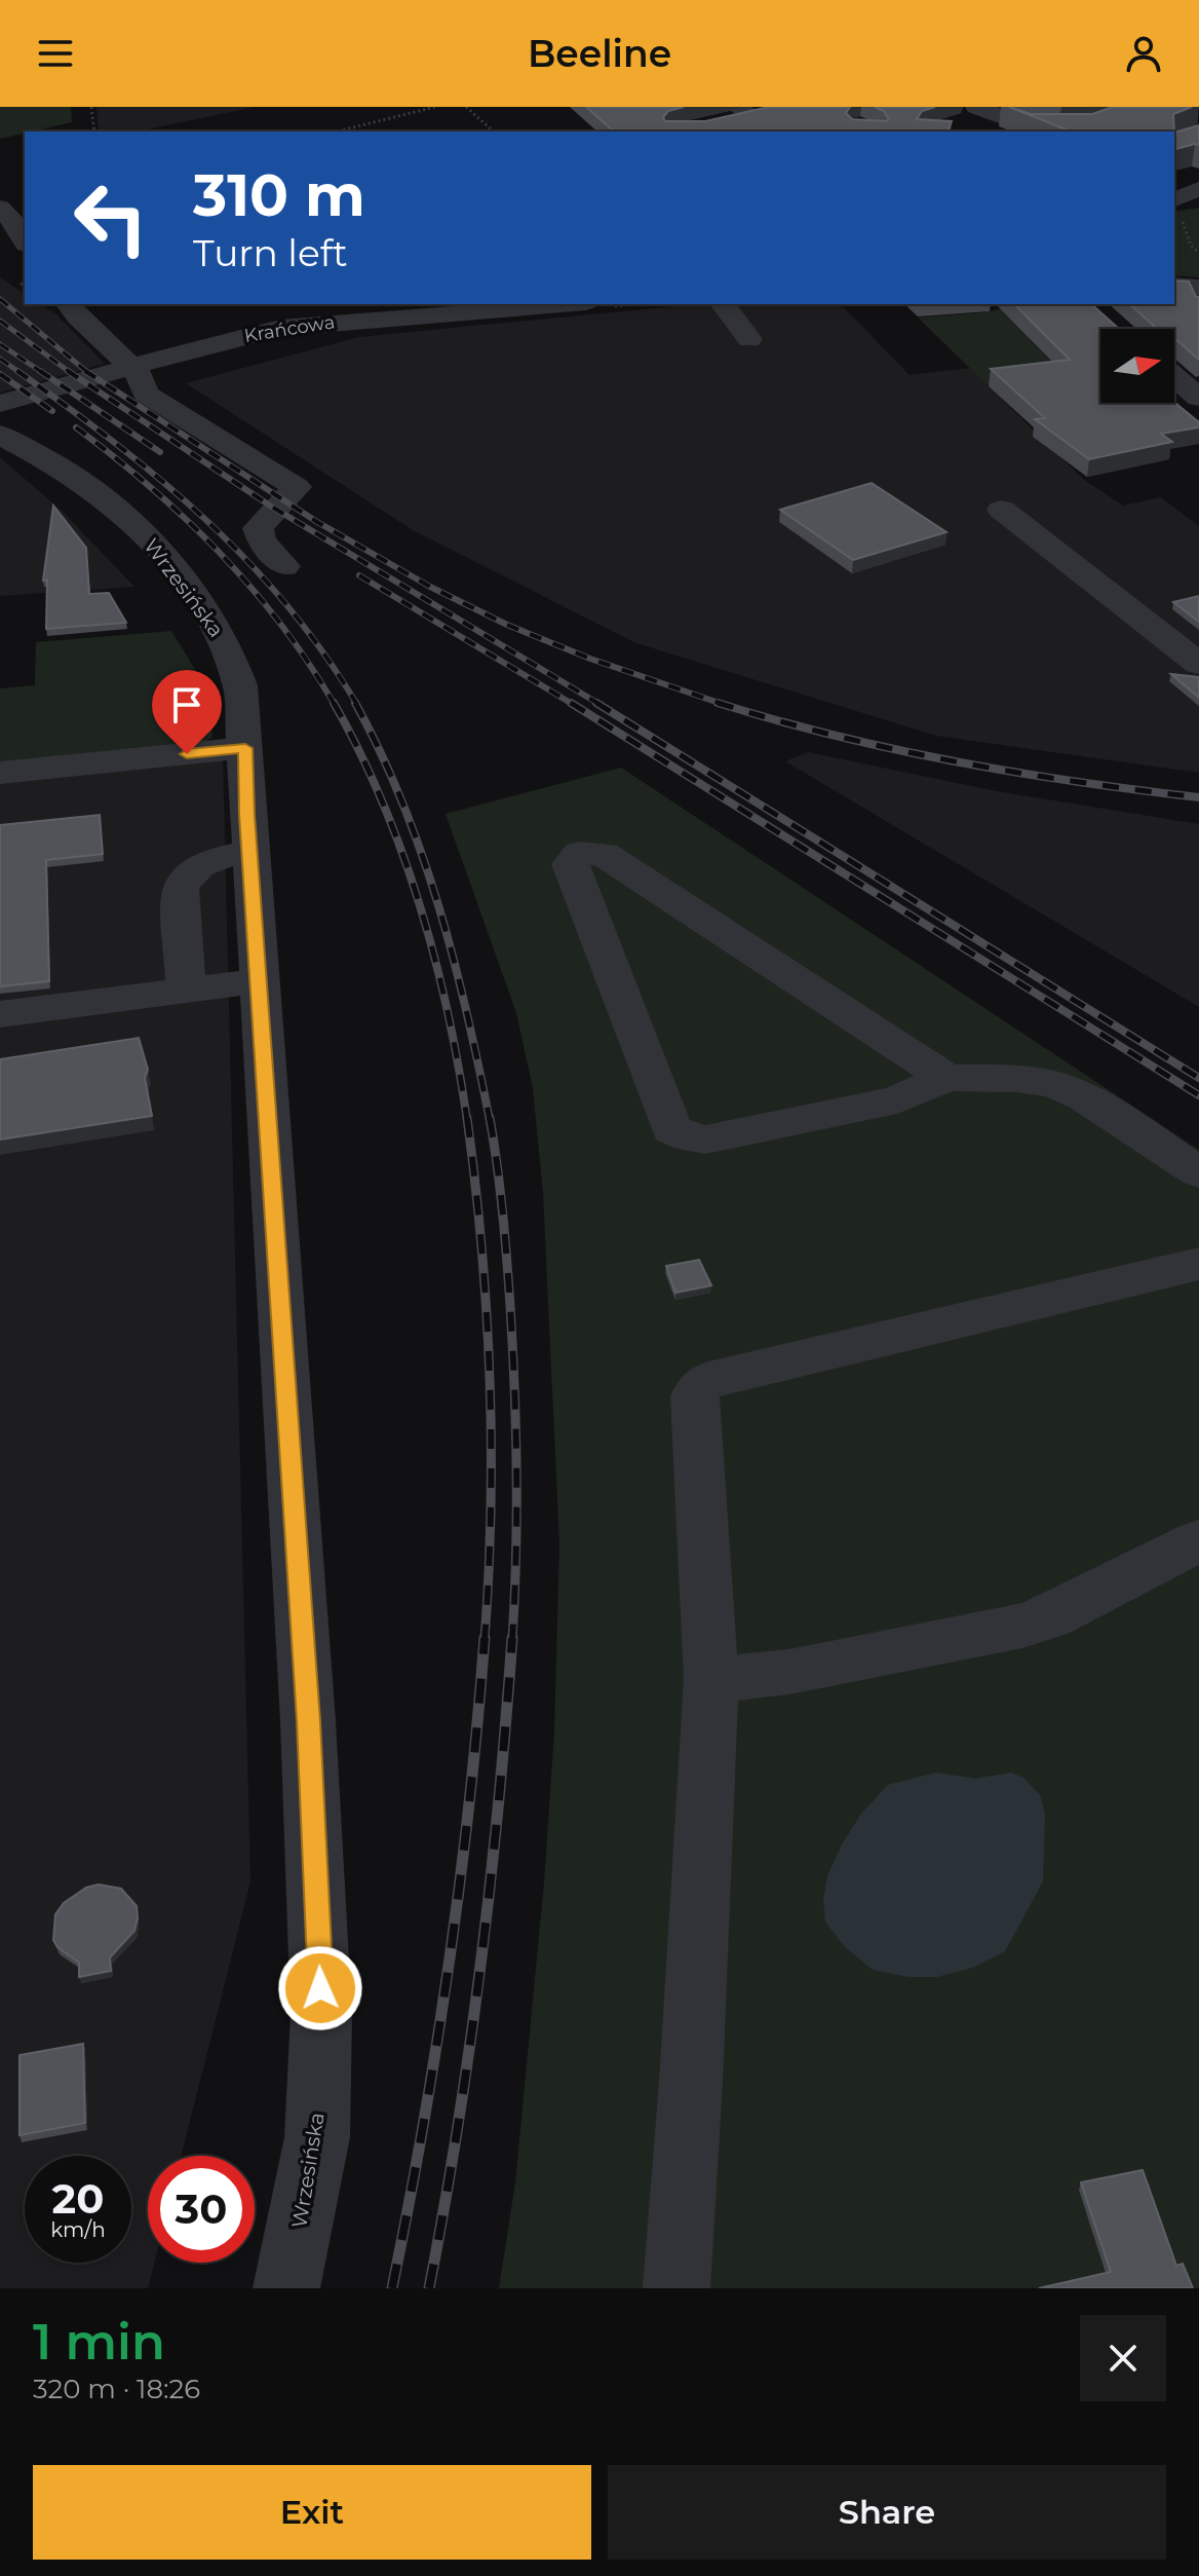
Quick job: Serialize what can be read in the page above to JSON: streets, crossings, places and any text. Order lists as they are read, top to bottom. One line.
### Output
{"streets":{"street":["Krańcowa","Wrzesińska"]},"north":"right","page":{"header":"Beeline","turn":["310 m","Turn left"],"speed":"20 km/h","limit":"30","heading":["1 min","320 m · 18:26"],"buttons":["Exit","Share"]}}
